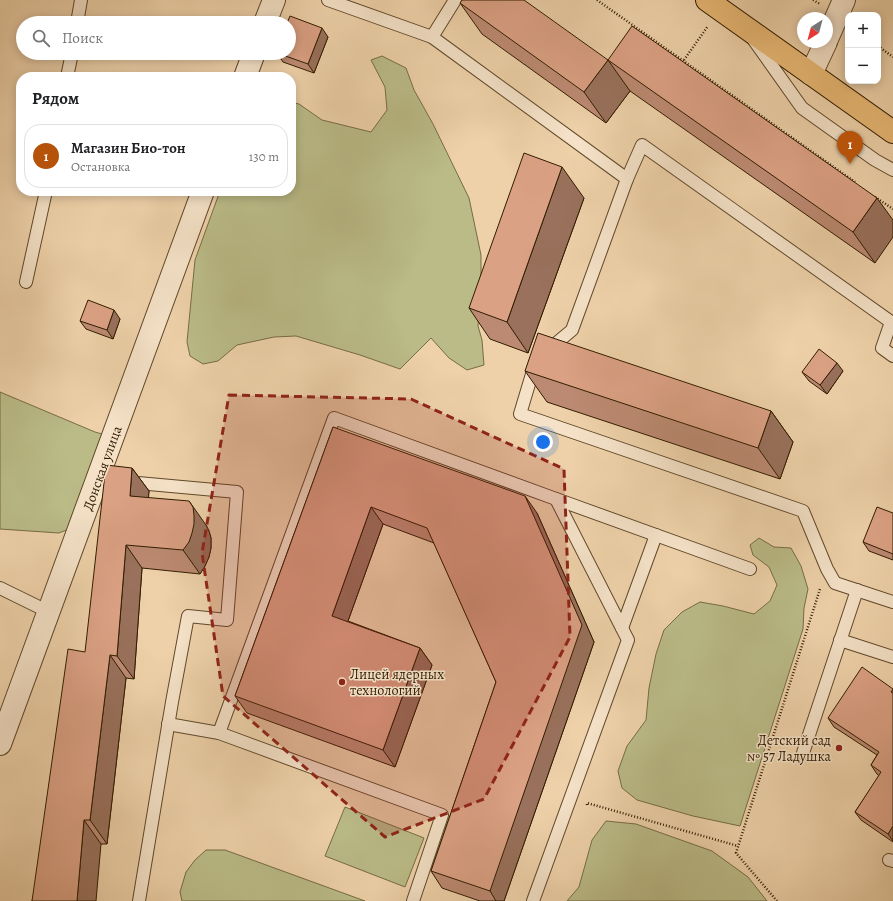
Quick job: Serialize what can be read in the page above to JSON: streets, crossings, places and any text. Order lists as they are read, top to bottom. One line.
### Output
{"streets":{"street":["Донская улица"]},"places":["Лицей ядерных технологий","Детский сад № 57 Ладушка"],"north":"bottom left","page":{"map_buttons":["+","−"],"search":"Поиск","heading":"Рядом","list":[{"mark":"1","name":"Магазин Био-тон","note":"Остановка","value":"130 m"}],"pins":"1"}}
